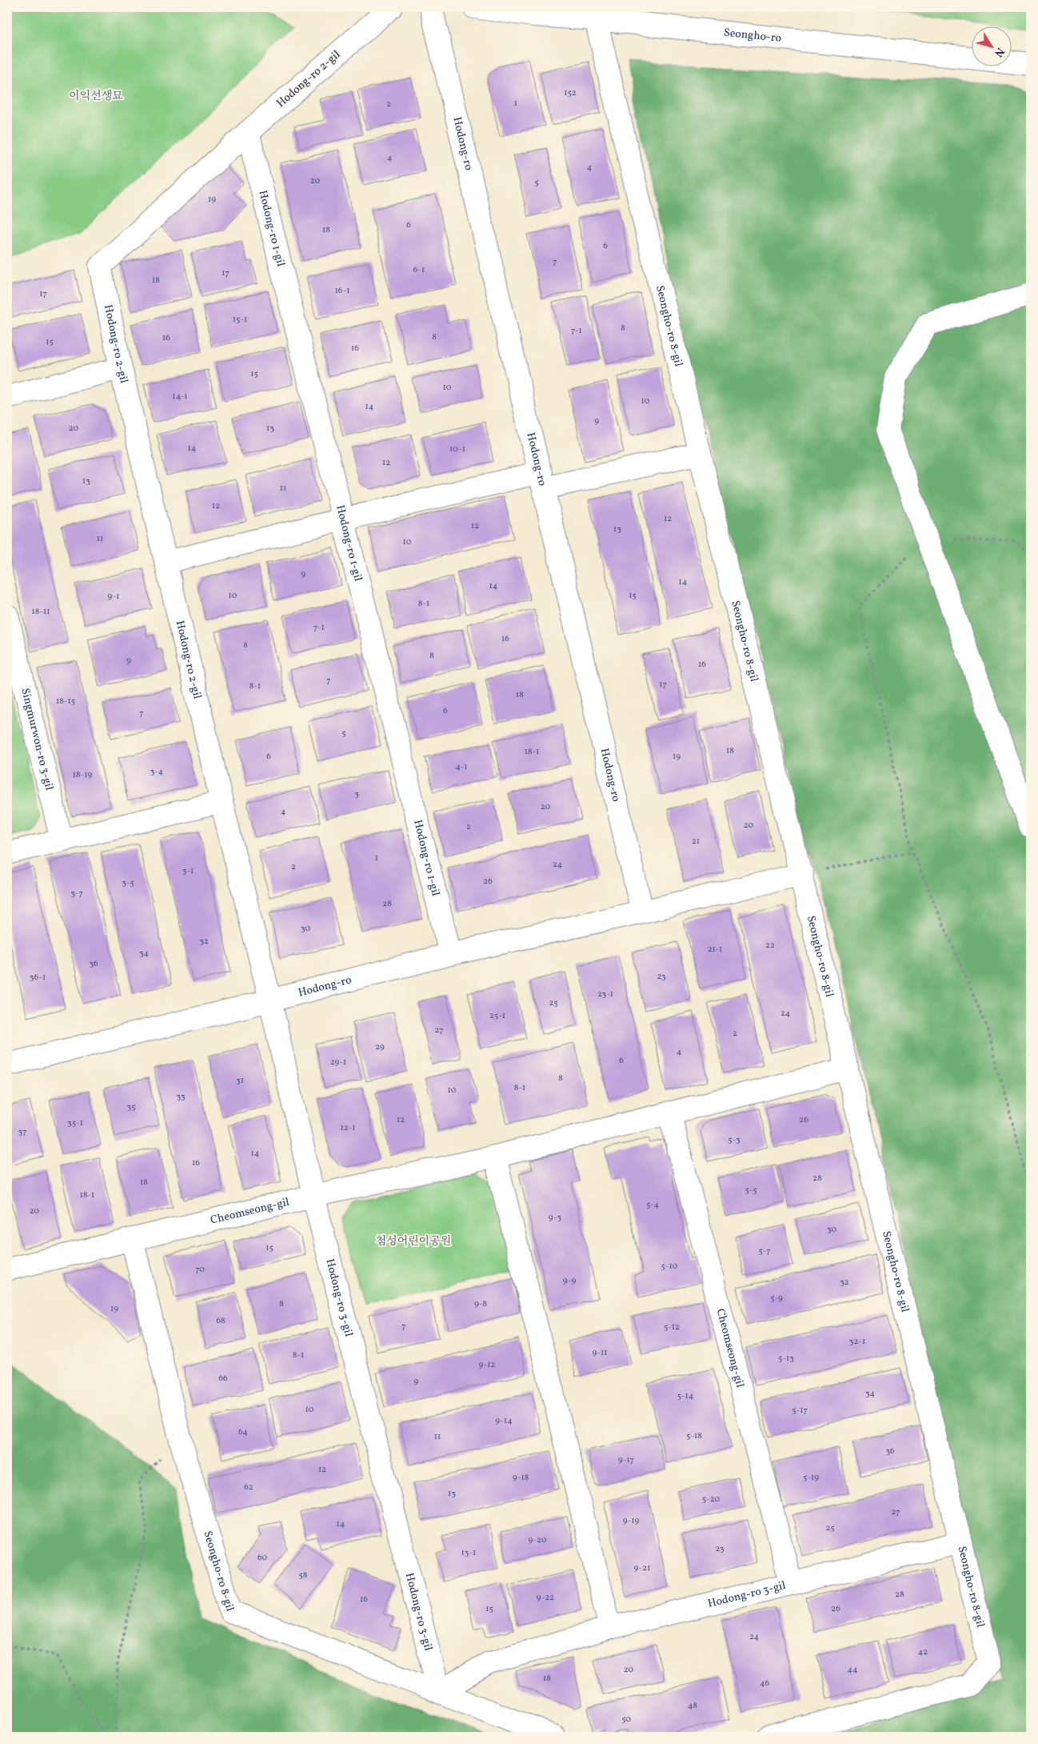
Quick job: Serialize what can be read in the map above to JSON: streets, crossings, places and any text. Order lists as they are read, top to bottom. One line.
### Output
{"streets":{"street":["Seongho-ro","Hodong-ro 2-gil","Hodong-ro","Hodong-ro 1-gil","Seongho-ro 8-gil","Singmurwon-ro 3-gil","Cheomseong-gil","Hodong-ro 3-gil"]},"crossings":[["Seongho-ro","Seongho-ro 8-gil"],["Hodong-ro 2-gil","Hodong-ro"],["Hodong-ro 2-gil","Hodong-ro 1-gil"],["Hodong-ro 2-gil","Hodong-ro 3-gil"],["Hodong-ro","Hodong-ro 1-gil"],["Hodong-ro","Seongho-ro 8-gil"],["Hodong-ro","Hodong-ro 3-gil"],["Seongho-ro 8-gil","Cheomseong-gil"],["Seongho-ro 8-gil","Hodong-ro 3-gil"],["Cheomseong-gil","Hodong-ro 3-gil"]],"parks":["이익선생묘","첨성어린이공원"],"house_numbers":["152","1","2","4","4","20","5","19","6","18","6","7","6-1","17","18","16-1","17","15-1","8","7-1","8","16","15","16","15","10","14-1","10","14","9","20","13","14","10-1","12","13","11","12","12","12","13","11","10","9","14","14","10","15","9-1","8-1","18-11","7-1","16","8","8","9","16","7","17","8-1","18","18-15","6","7","5","18","18-1","6","19","4-1","3-4","18-19","3","20","4","20","2","21","1","24","2","3-1","26","3-5","3-7","28","30","32","22","21-1","34","36","23","36-1","23-1","25","24","25-1","27","2","29","4","6","29-1","8","31","8-1","10","33","35","12","26","35-1","12-1","37","5-3","14","16","28","18","5-5","18-1","5-4","20","9-3","30","15","5-7","5-10","70","9-9","32","5-9","8","9-8","19","68","7","5-12","32-1","9-11","8-1","5-13","9-12","66","9","34","5-14","10","5-17","9-14","64","5-18","11","36","9-17","12","9-18","5-19","62","13","5-20","27","9-19","14","25","9-20","23","13-1","60","9-21","58","28","9-22","16","15","26","24","42","20","44","18","46","48","50"],"north":"bottom right"}
